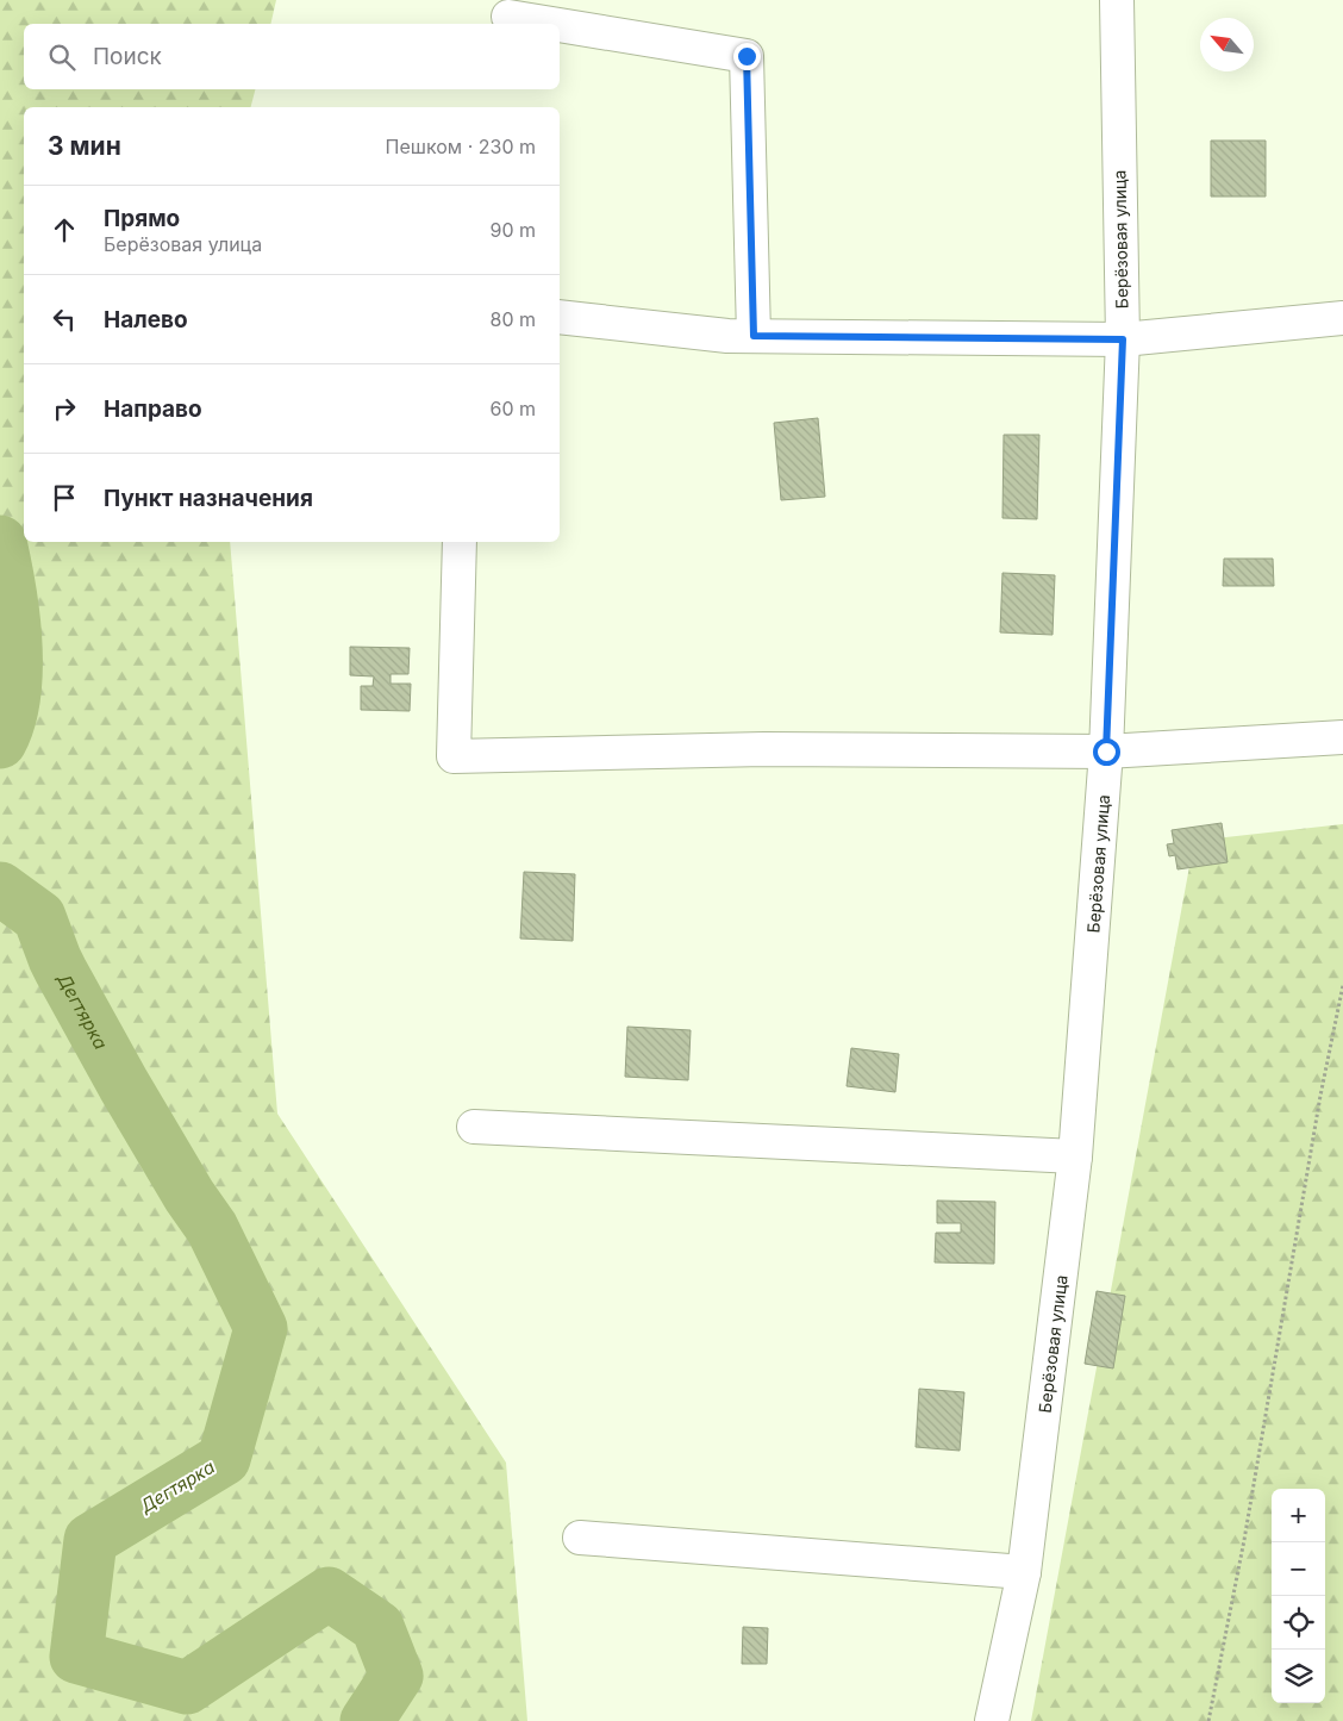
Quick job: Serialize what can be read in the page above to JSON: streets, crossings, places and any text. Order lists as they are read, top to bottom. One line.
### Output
{"streets":{"street":["Берёзовая улица"]},"water":["Дегтярка"],"north":"top left","page":{"search":"Поиск","heading":["3 мин","Пешком · 230 m"],"list":[["Прямо","Берёзовая улица","90 m"],["Налево","80 m"],["Направо","60 m"],"Пункт назначения"],"map_buttons":["+","−"]}}
